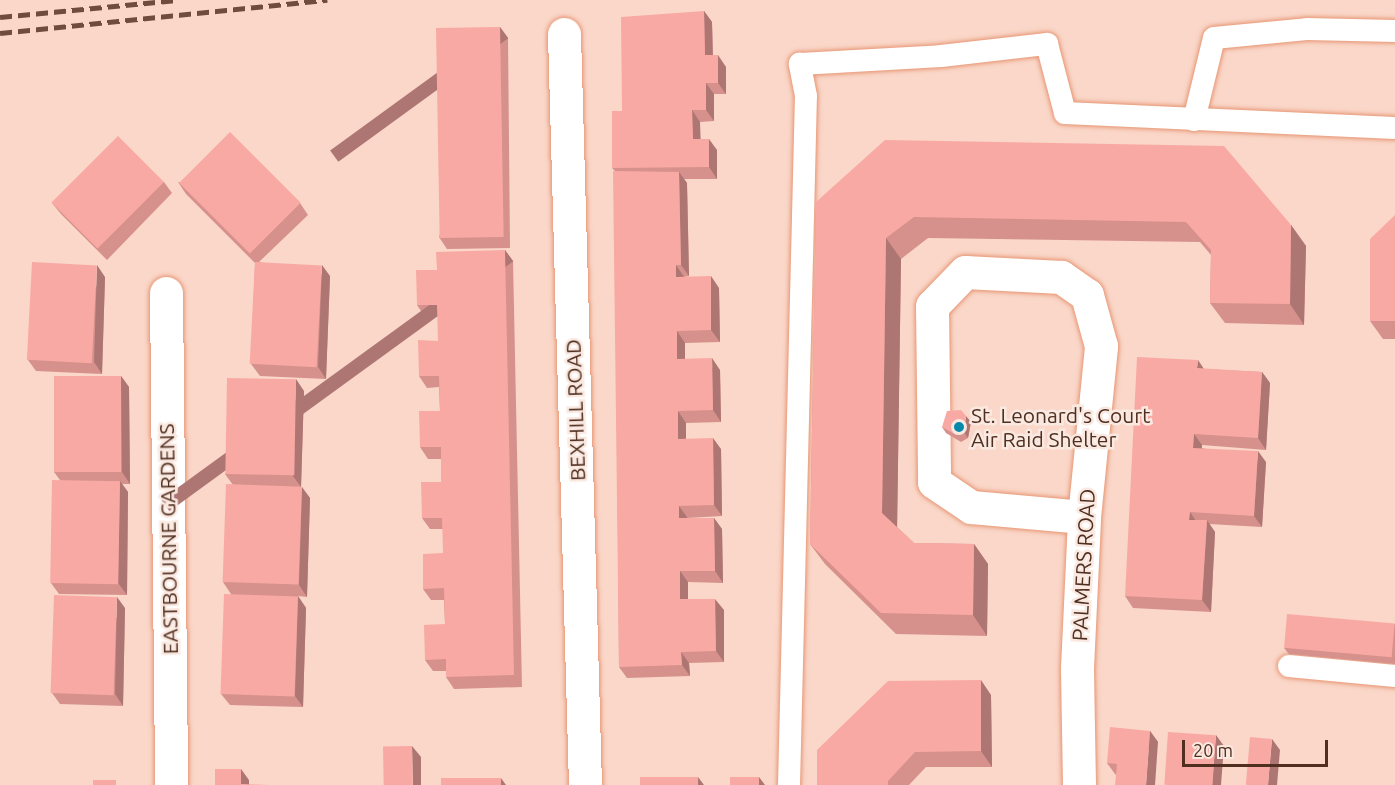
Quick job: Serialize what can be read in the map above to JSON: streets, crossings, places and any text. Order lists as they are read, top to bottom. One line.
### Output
{"streets":{"street":["BEXHILL ROAD","EASTBOURNE GARDENS","PALMERS ROAD"]},"places":["St. Leonard's Court Air Raid Shelter"],"scale_bar":"20 m"}
